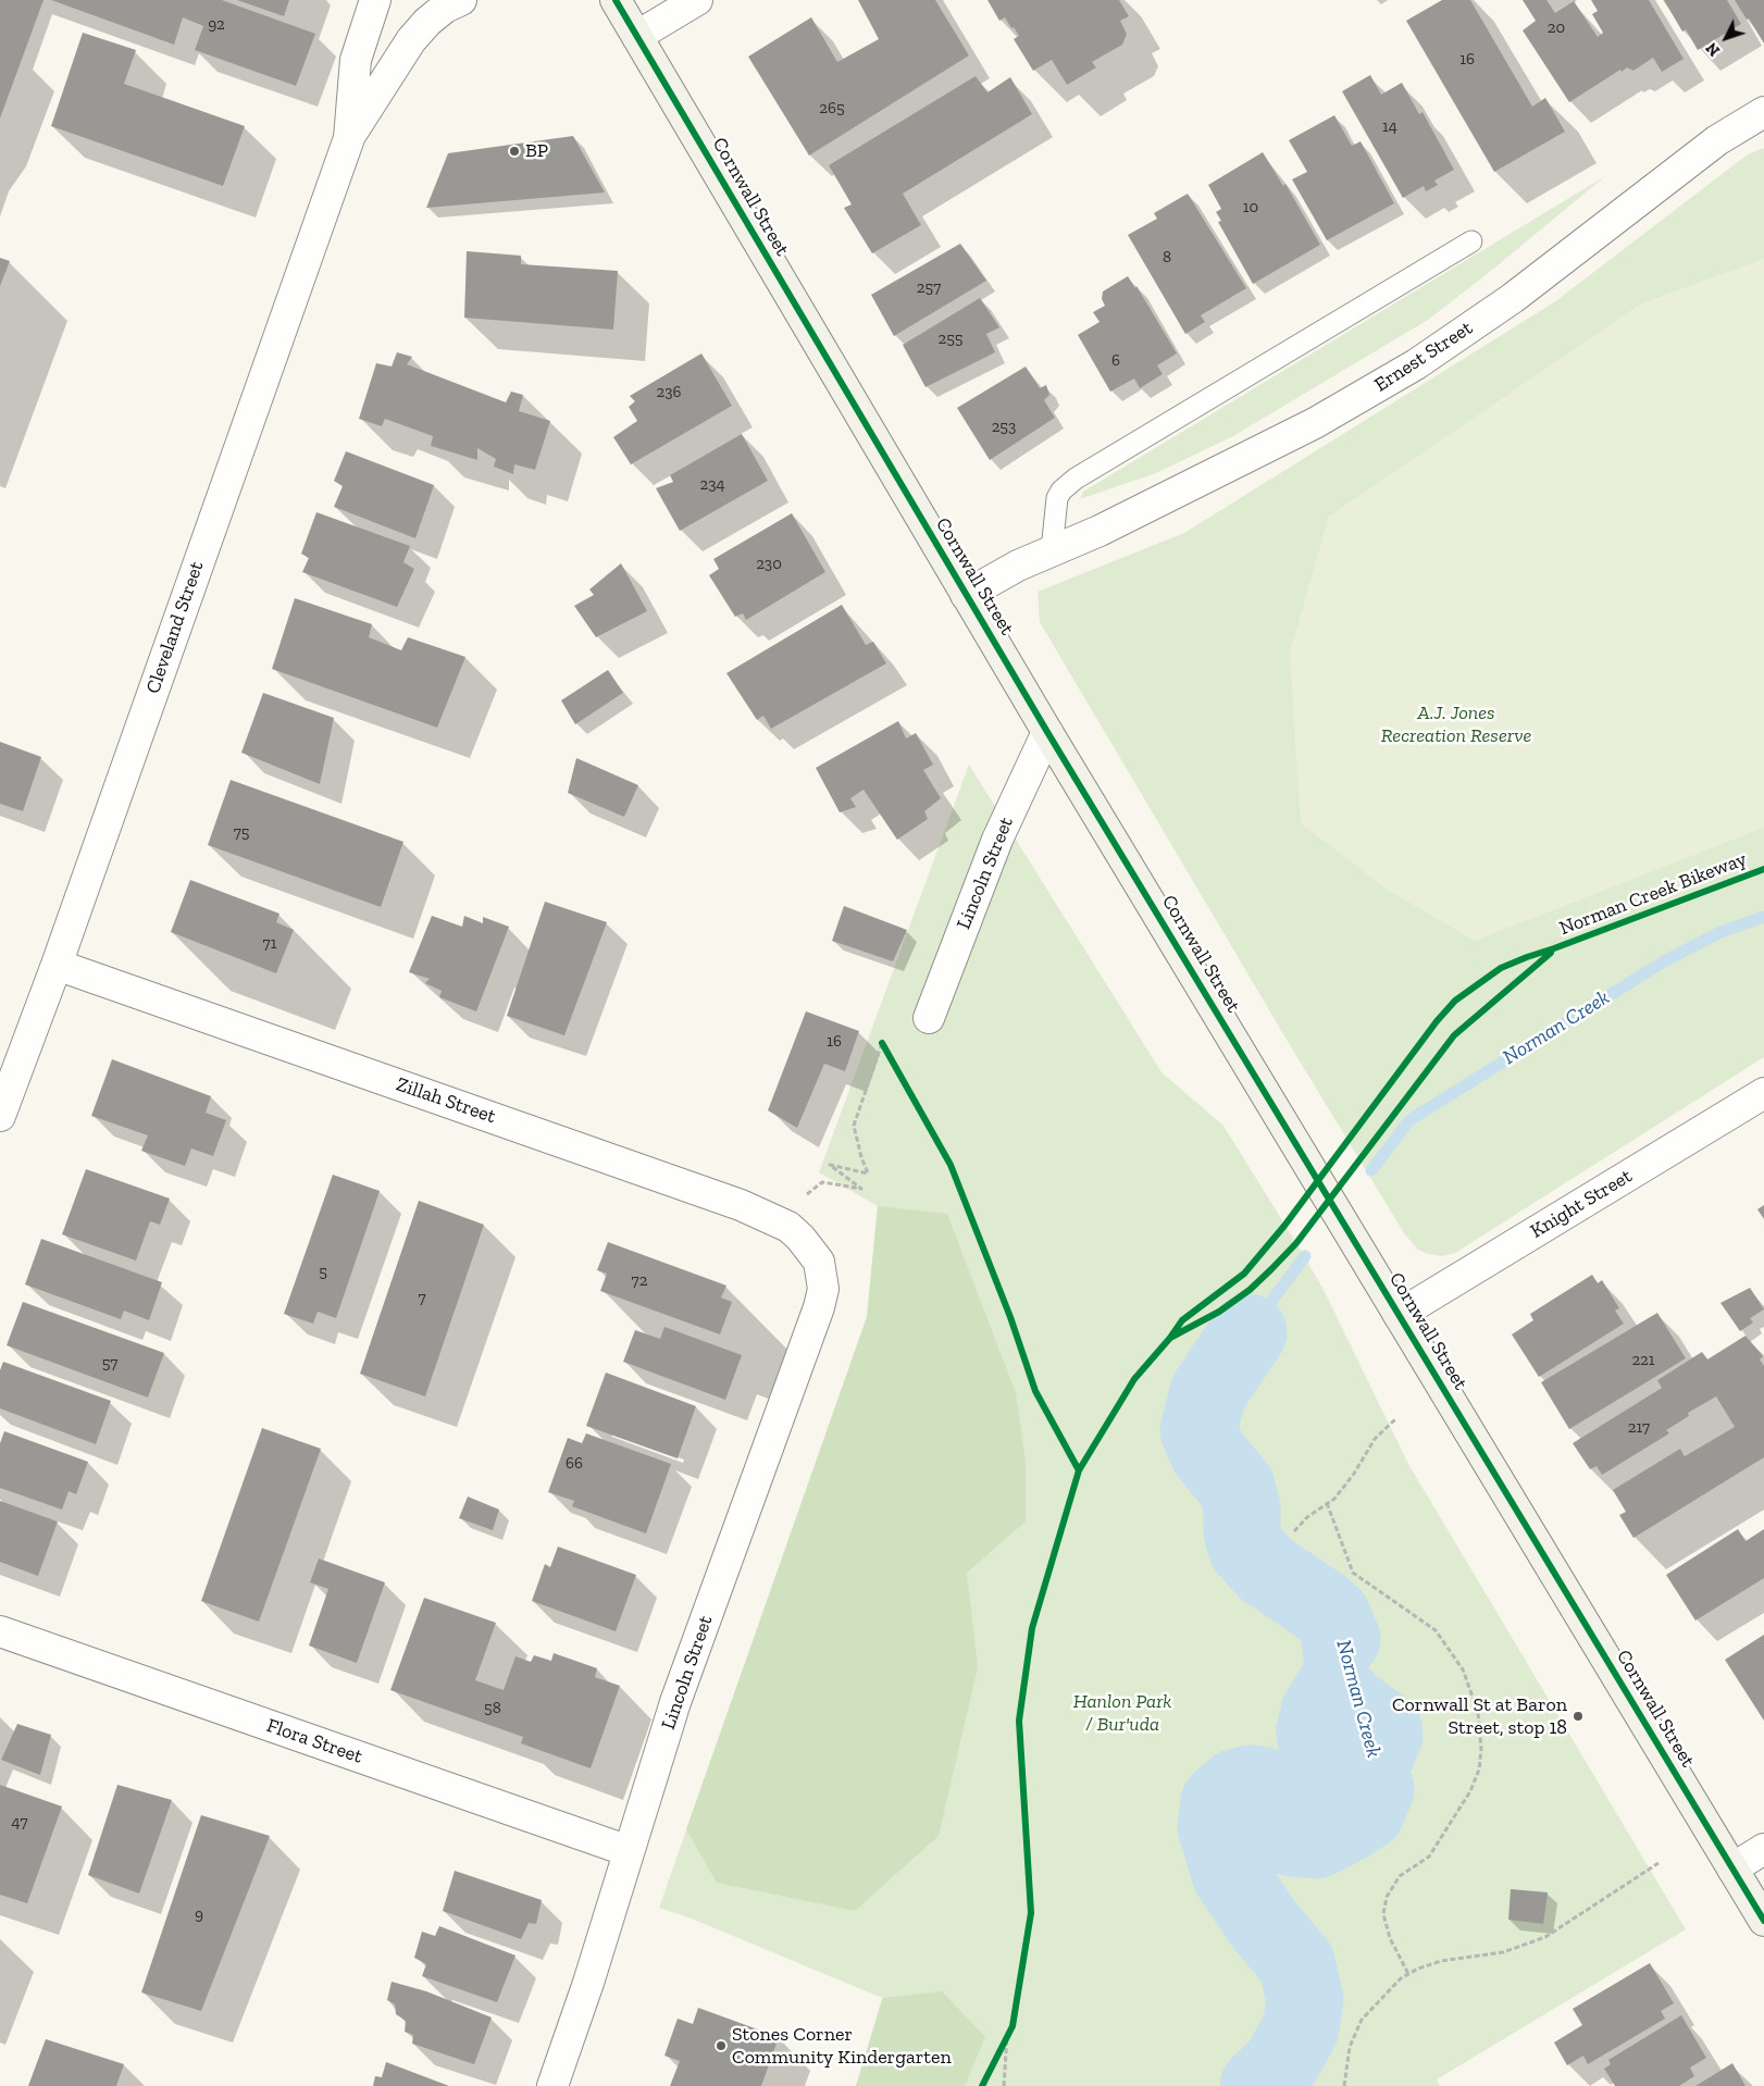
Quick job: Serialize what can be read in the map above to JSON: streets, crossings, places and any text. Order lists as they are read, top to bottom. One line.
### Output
{"streets":{"main road":["Cornwall Street"],"street":["Ernest Street","Cleveland Street","Lincoln Street","Zillah Street","Knight Street","Flora Street"],"cycle path":["Norman Creek Bikeway"]},"crossings":[["Cornwall Street","Ernest Street"],["Cornwall Street","Lincoln Street"],["Cornwall Street","Knight Street"],["Cleveland Street","Zillah Street"],["Lincoln Street","Zillah Street"],["Lincoln Street","Flora Street"]],"water":["Norman Creek"],"parks":["A.J. Jones Recreation Reserve","Hanlon Park / Bur'uda"],"places":["BP","Cornwall St at Baron Street, stop 18","Stones Corner Community Kindergarten"],"house_numbers":["92","20","16","265","14","10","8","257","255","6","236","253","234","230","75","71","16","5","72","7","221","57","217","66","58","47","9"],"north":"bottom left"}
